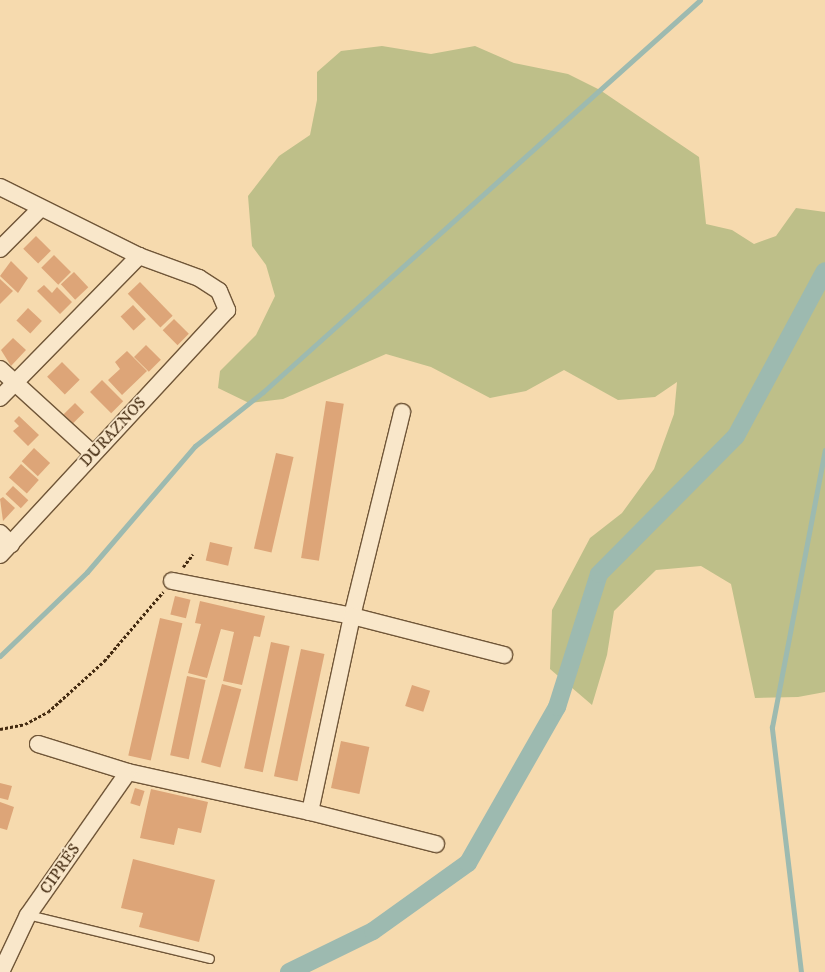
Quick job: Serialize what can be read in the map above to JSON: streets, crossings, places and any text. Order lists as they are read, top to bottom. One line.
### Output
{"streets":{"street":["DURAZNOS","CIPRÉS"]}}
